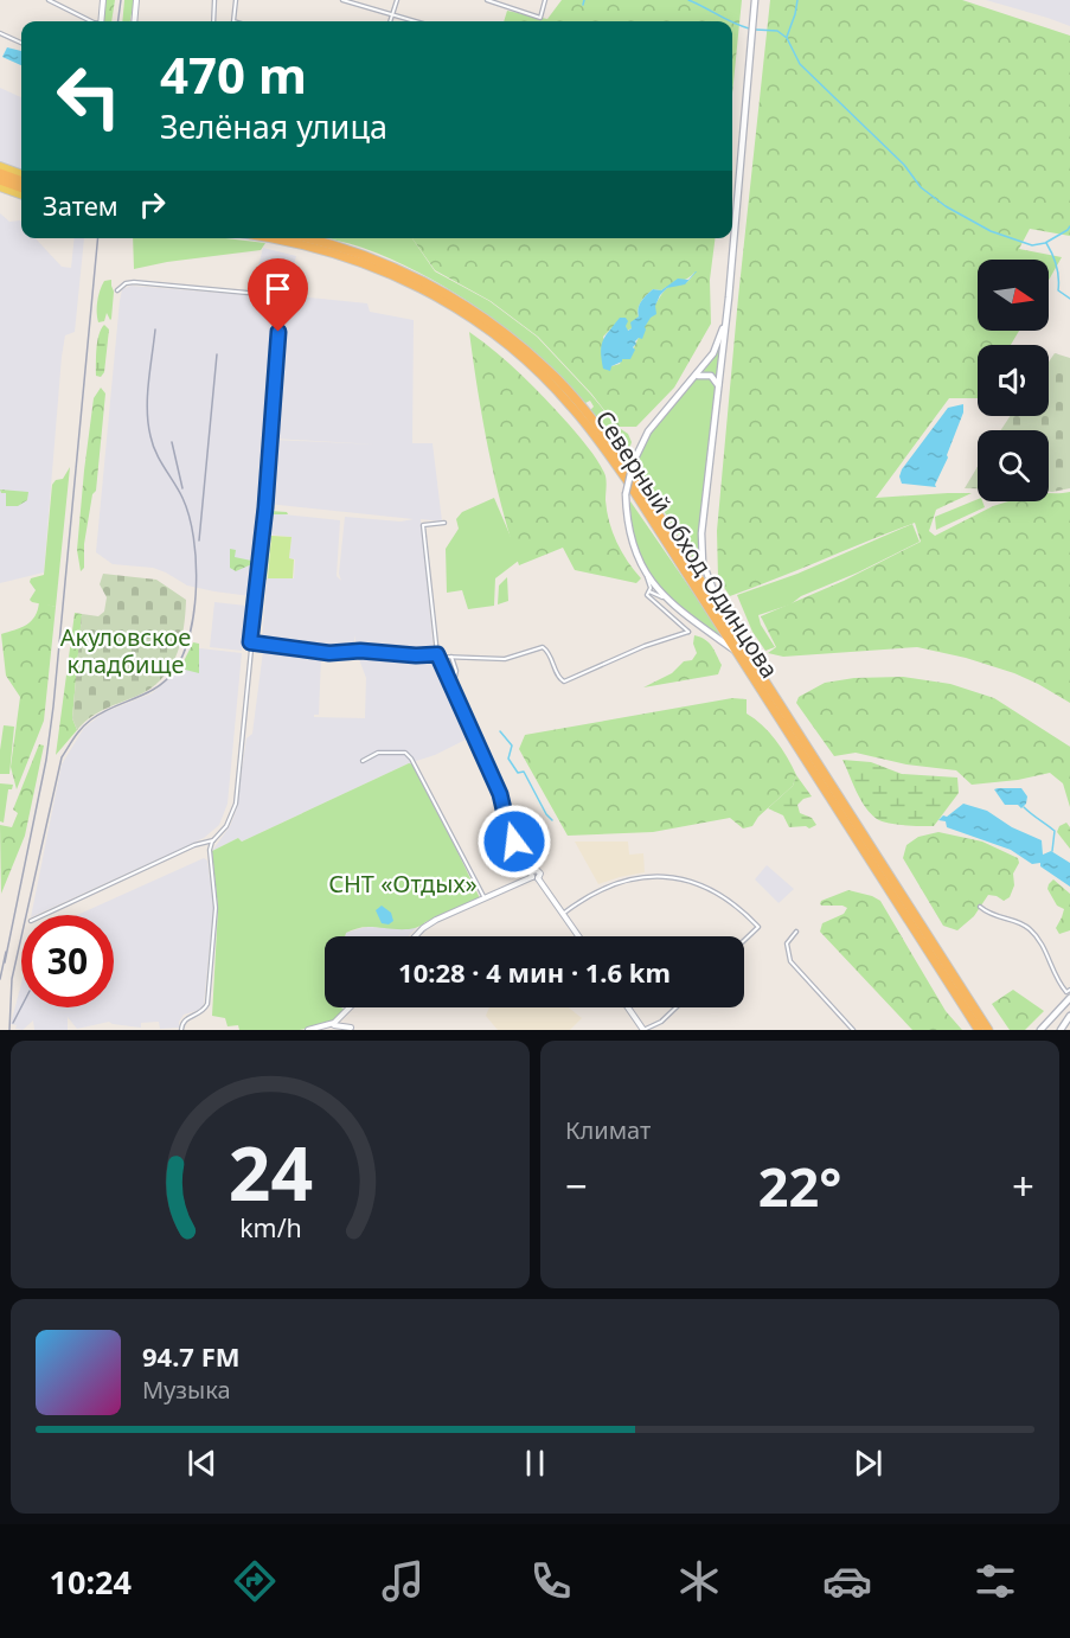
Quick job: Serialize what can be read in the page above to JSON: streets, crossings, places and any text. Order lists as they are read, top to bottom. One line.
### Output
{"streets":{"highway":["Северный обход Одинцова"]},"parks":["Акуловское кладбище","СНТ «Отдых»"],"north":"right","page":{"turn":["470 m","Зелёная улица"],"then":"Затем","limit":"30","trip":"10:28 · 4 мин · 1.6 km","tile":"Климат","heat":["−","22°","+"],"song":["94.7 FM","Музыка"],"tabs":"10:24","gauge":["24","km/h"]}}
